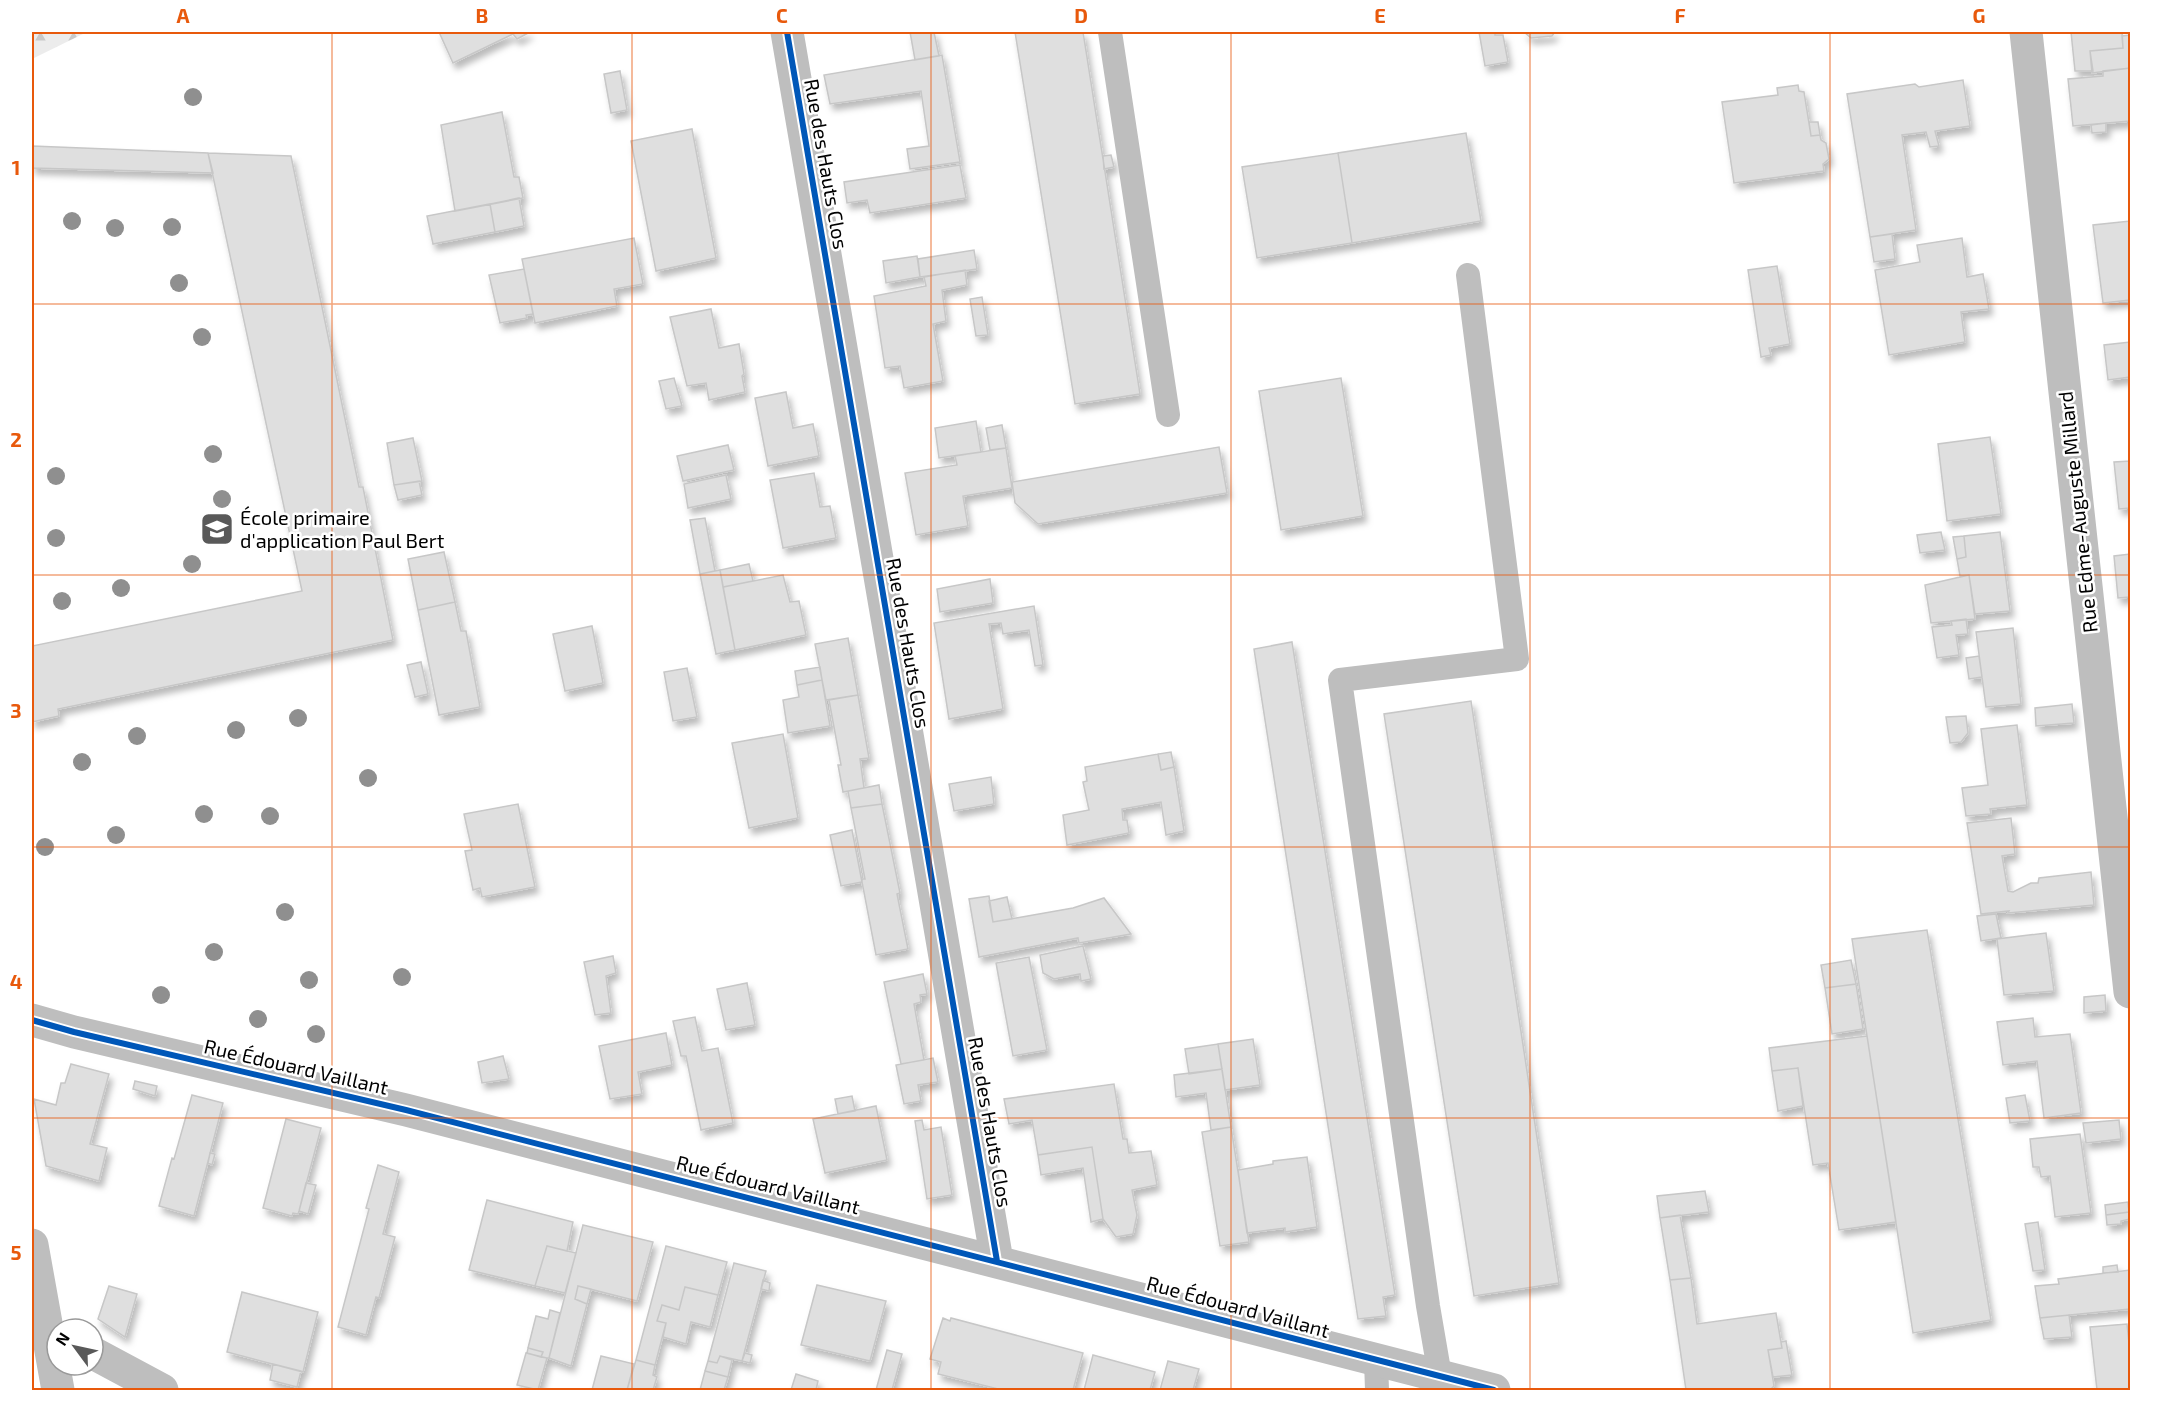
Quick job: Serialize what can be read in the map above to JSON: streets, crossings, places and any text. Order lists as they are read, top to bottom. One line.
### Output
{"streets":{"street":["Rue des Hauts Clos","Rue Edme-Auguste Millard","Rue Édouard Vaillant"]},"crossings":[["Rue des Hauts Clos","Rue Édouard Vaillant"]],"places":{"school or university":["École primaire d'application Paul Bert"]},"north":"top left","grid":{"columns":["A","B","C","D","E","F","G"],"rows":["1","2","3","4","5"]}}
